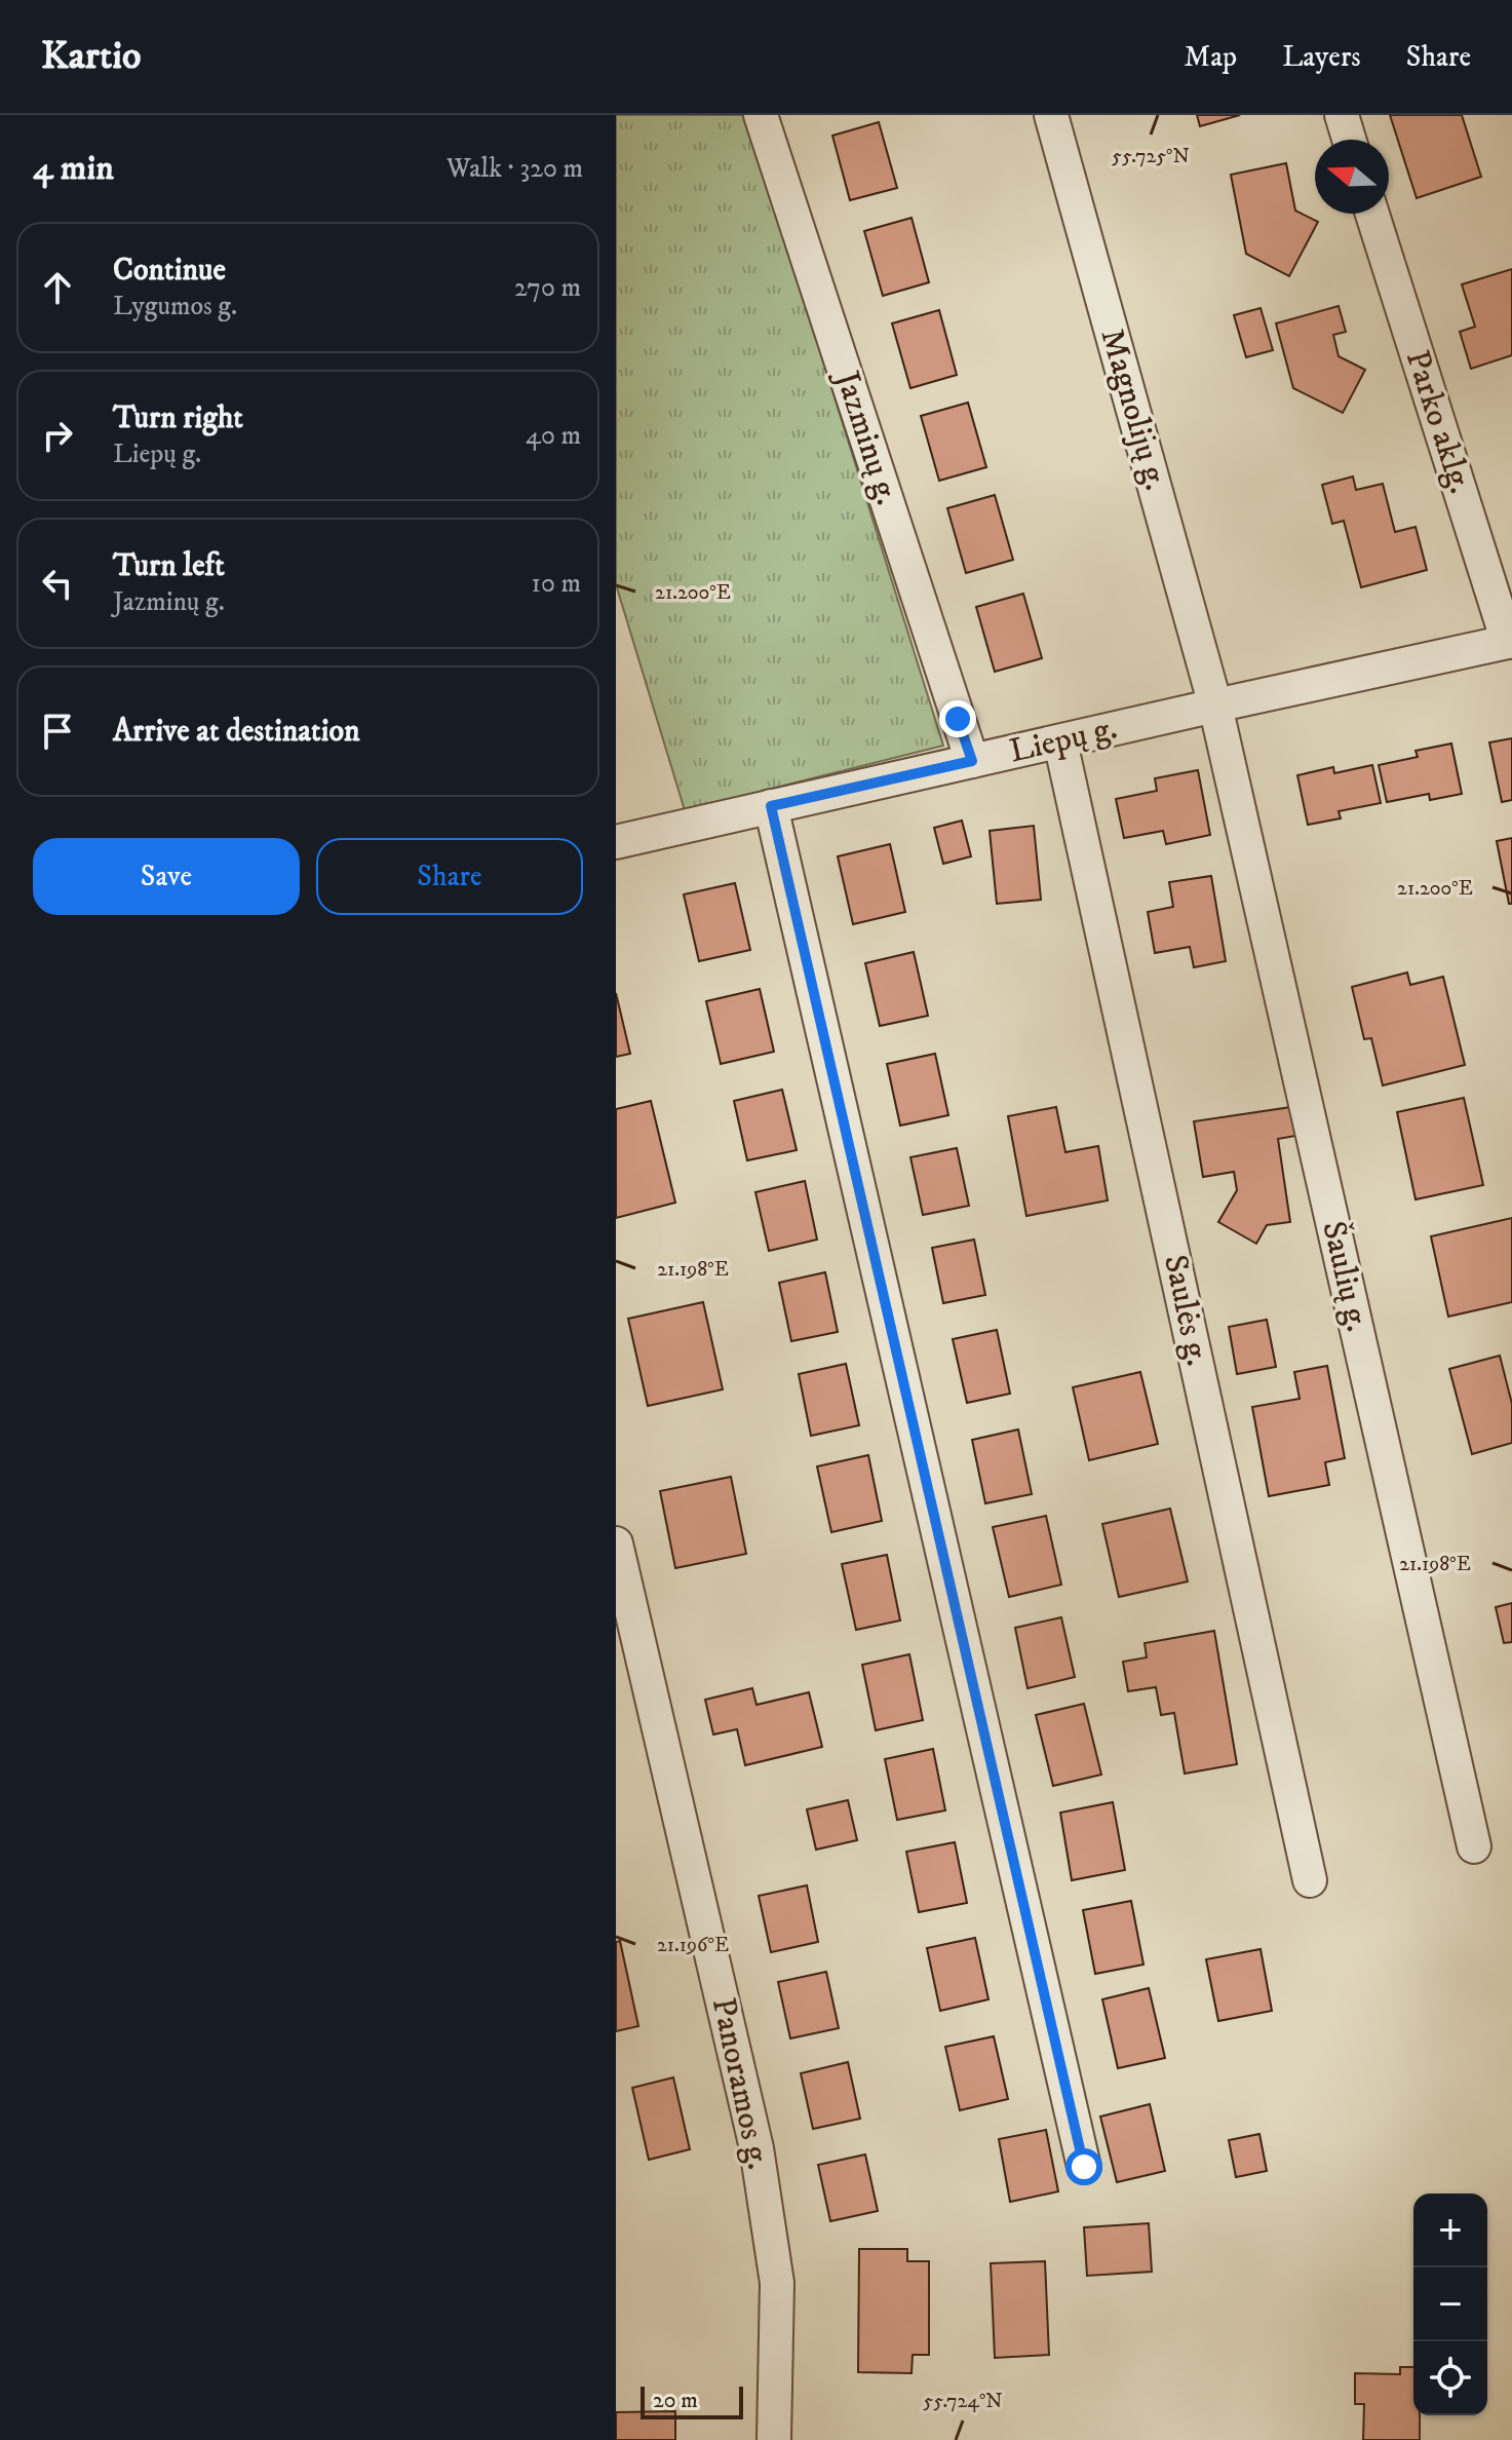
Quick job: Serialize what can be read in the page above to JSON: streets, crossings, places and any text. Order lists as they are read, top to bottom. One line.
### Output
{"streets":{"street":["Magnolijų g.","Parko aklg.","Jazminų g.","Liepų g.","Šaulių g.","Saulės g.","Panoramos g."]},"crossings":[["Magnolijų g.","Liepų g."],["Magnolijų g.","Šaulių g."],["Parko aklg.","Liepų g."],["Jazminų g.","Liepų g."],["Liepų g.","Šaulių g."],["Liepų g.","Saulės g."]],"scale_bar":"20 m","north":"left","page":{"header":"Kartio","nav":["Map","Layers","Share"],"heading":["4 min","Walk · 320 m"],"list":[["Continue","Lygumos g.","270 m"],["Turn right","Liepų g.","40 m"],["Turn left","Jazminų g.","10 m"],"Arrive at destination"],"buttons":["Save","Share"],"map_buttons":["+","−"],"scale":"20 m"},"coordinates":["55.725°N","21.200°E","21.198°E","21.196°E","55.724°N"]}
